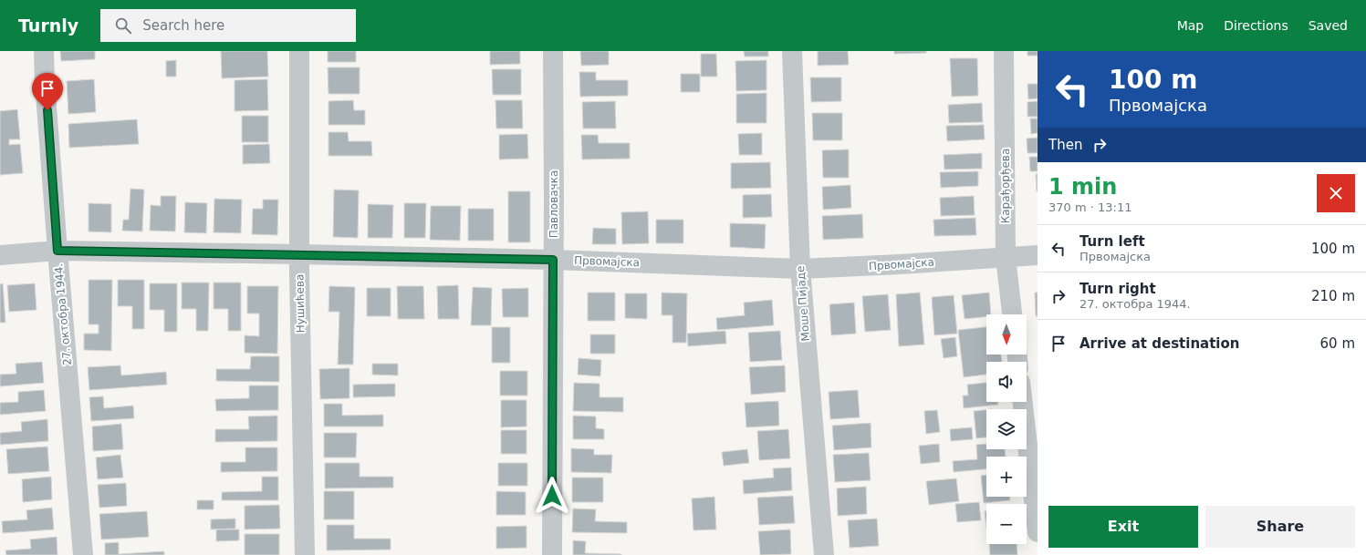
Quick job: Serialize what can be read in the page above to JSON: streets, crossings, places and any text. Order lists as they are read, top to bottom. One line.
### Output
{"streets":{"street":["Карађорђева","Павловачка","Првомајска","Нушићева","Моше Пијаде","27. октобра 1944."]},"crossings":[["Карађорђева","Првомајска"],["Павловачка","Првомајска"],["Првомајска","Нушићева"],["Првомајска","Моше Пијаде"],["Првомајска","27. октобра 1944."]],"north":"bottom","page":{"header":"Turnly","search":"Search here","nav":["Map","Directions","Saved"],"turn":["100 m","Првомајска"],"then":"Then","heading":["1 min","370 m · 13:11"],"list":[{"name":"Turn left","note":"Првомајска","value":"100 m"},{"name":"Turn right","note":"27. октобра 1944.","value":"210 m"},{"name":"Arrive at destination","value":"60 m"}],"map_buttons":["+","−"],"buttons":["Exit","Share"]}}
